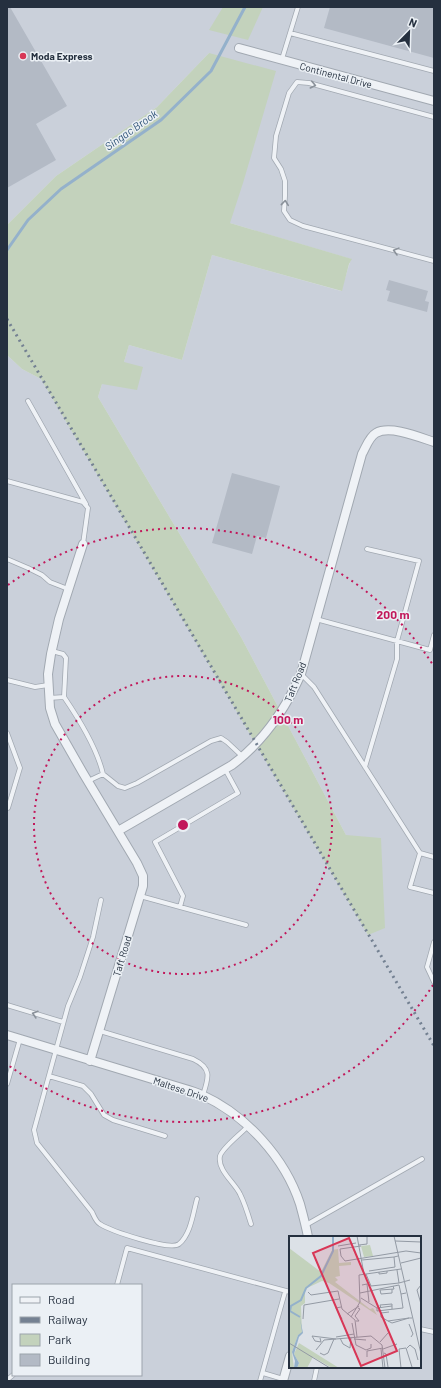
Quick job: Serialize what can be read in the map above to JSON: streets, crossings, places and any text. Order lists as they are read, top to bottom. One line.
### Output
{"streets":{"street":["Continental Drive","Taft Road","Maltese Drive"]},"crossings":[["Taft Road","Maltese Drive"]],"water":["Singac Brook"],"places":["Moda Express"],"legend":["Road","Railway","Park","Building"],"north":"top right","rings":["200 m","100 m"]}
